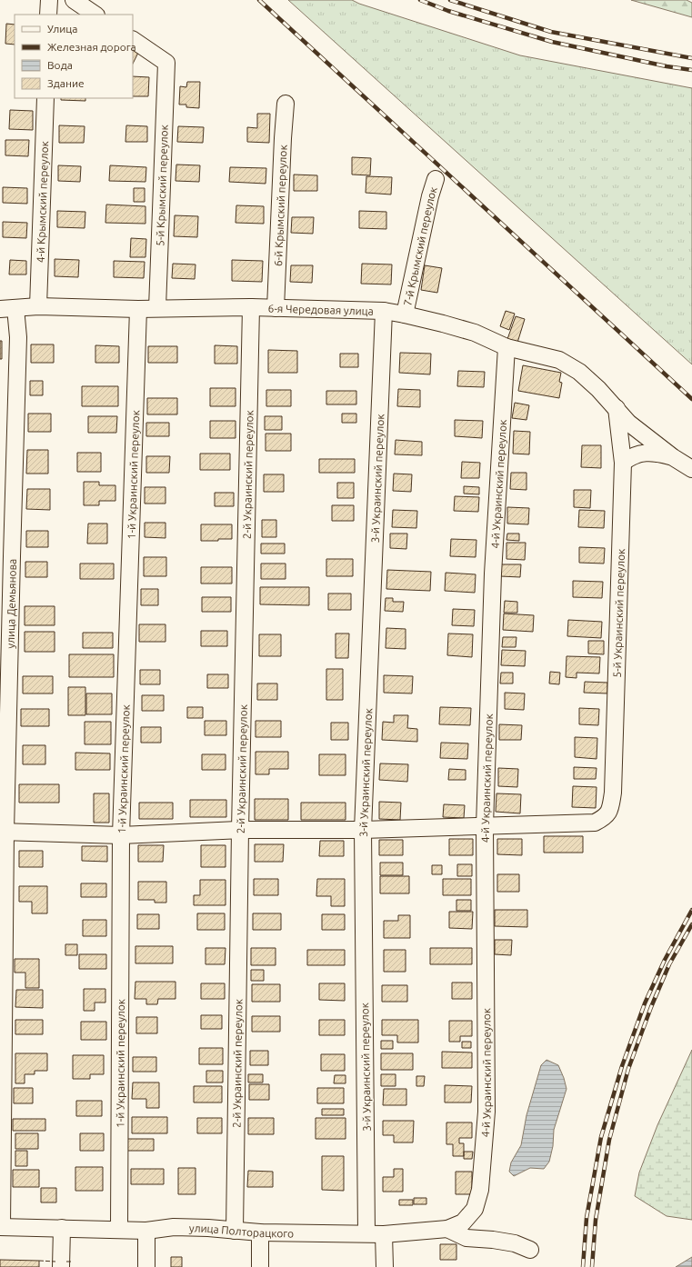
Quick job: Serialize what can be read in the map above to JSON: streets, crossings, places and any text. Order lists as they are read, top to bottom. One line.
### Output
{"streets":{"street":["5-й Крымский переулок","4-й Крымский переулок","6-й Крымский переулок","7-й Крымский переулок","6-я Чередовая улица","1-й Украинский переулок","2-й Украинский переулок","3-й Украинский переулок","4-й Украинский переулок","улица Демьянова","5-й Украинский переулок","улица Полторацкого"]},"crossings":[["5-й Крымский переулок","6-я Чередовая улица"],["4-й Крымский переулок","6-я Чередовая улица"],["6-й Крымский переулок","6-я Чередовая улица"],["7-й Крымский переулок","6-я Чередовая улица"],["6-я Чередовая улица","1-й Украинский переулок"],["6-я Чередовая улица","2-й Украинский переулок"],["6-я Чередовая улица","3-й Украинский переулок"],["6-я Чередовая улица","4-й Украинский переулок"],["6-я Чередовая улица","улица Демьянова"],["6-я Чередовая улица","5-й Украинский переулок"],["1-й Украинский переулок","улица Полторацкого"],["2-й Украинский переулок","улица Полторацкого"],["3-й Украинский переулок","улица Полторацкого"],["4-й Украинский переулок","5-й Украинский переулок"],["4-й Украинский переулок","улица Полторацкого"],["улица Демьянова","улица Полторацкого"]],"legend":["Улица","Железная дорога","Вода","Здание"]}
